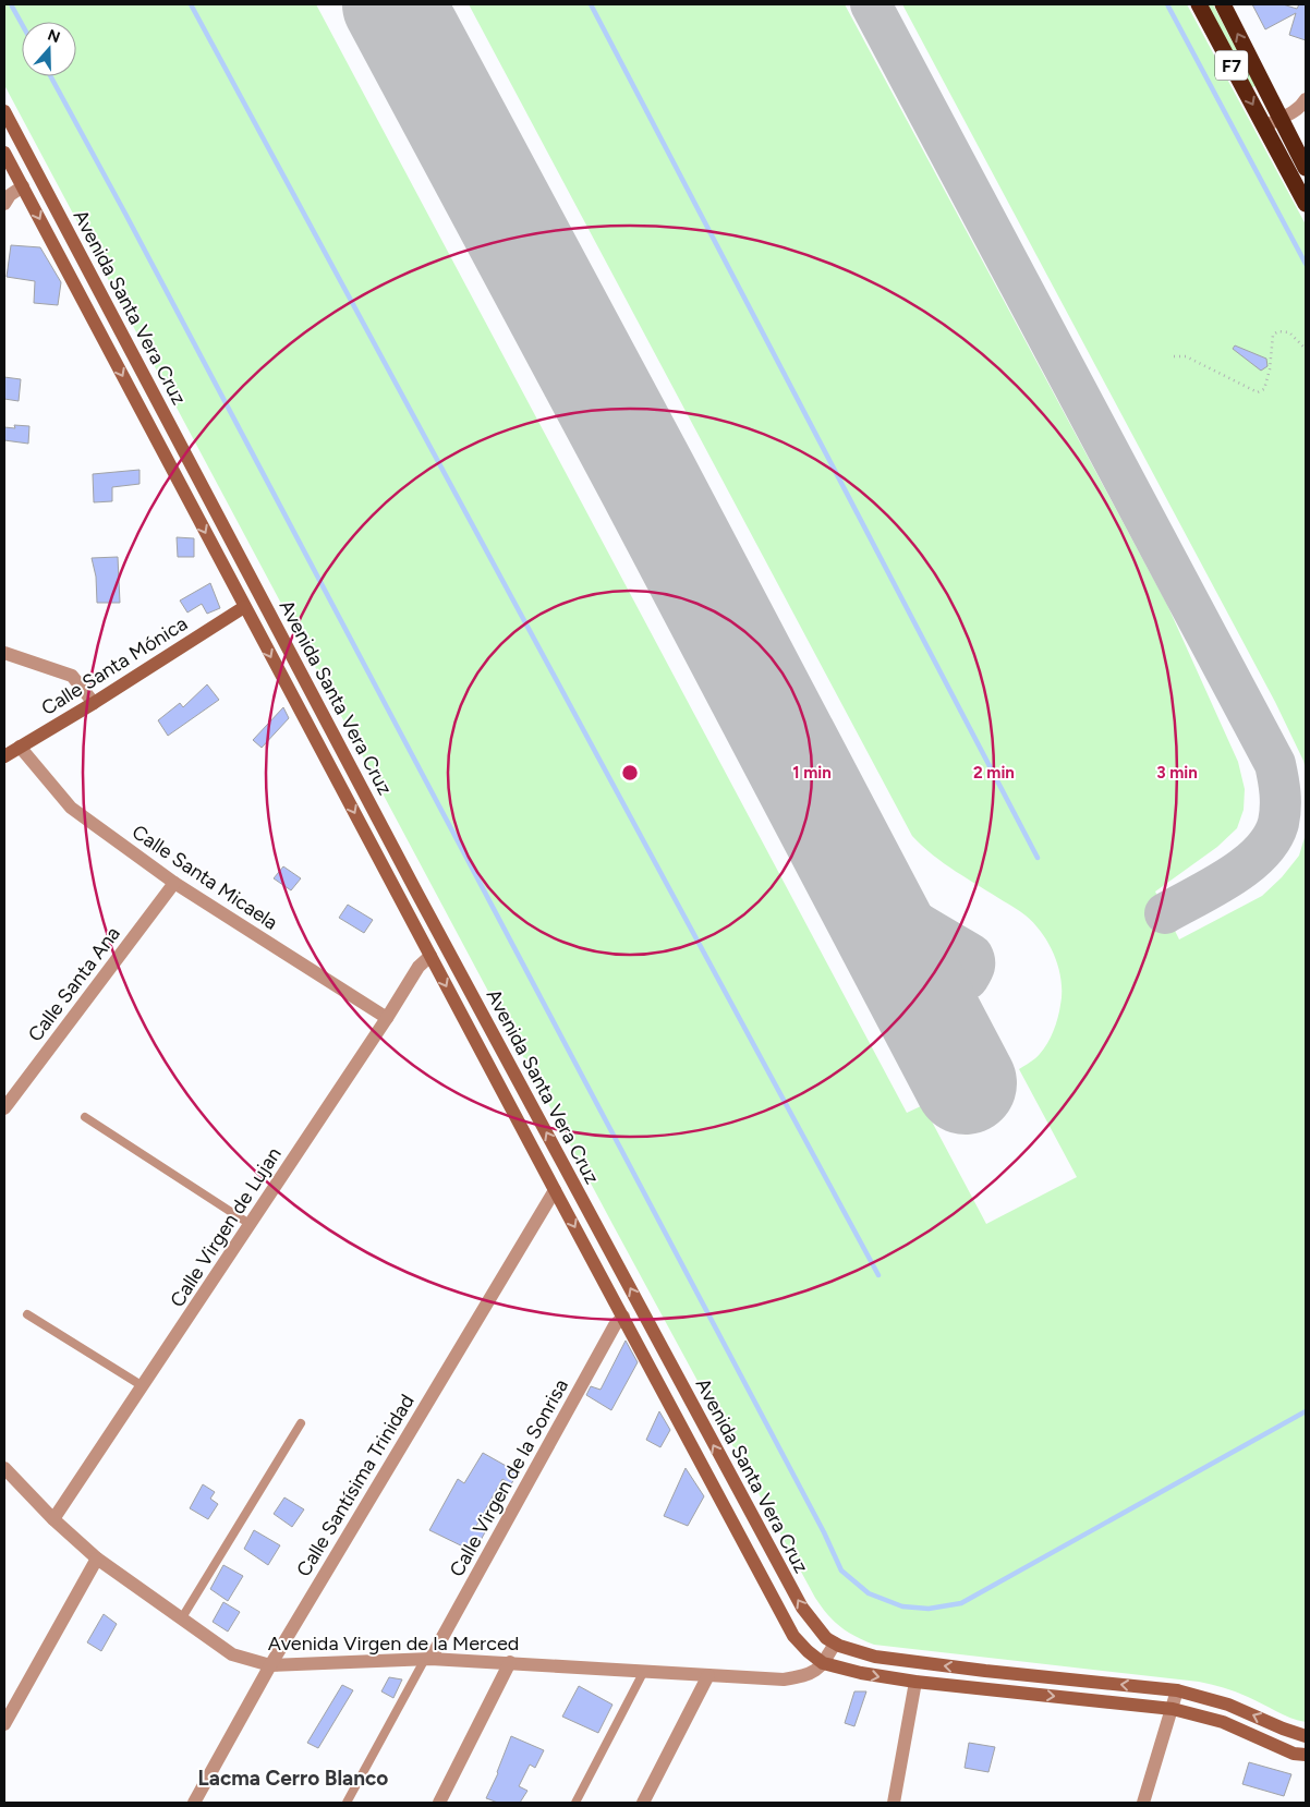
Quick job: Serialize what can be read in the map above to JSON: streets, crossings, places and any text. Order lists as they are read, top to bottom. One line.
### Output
{"streets":{"highway":["F7"],"main road":["Avenida Santa Vera Cruz","Calle Santa Mónica"],"street":["Calle Santa Micaela","Calle Santa Ana","Calle Virgen de Lujan","Calle Virgen de la Sonrisa","Calle Santísima Trinidad","Avenida Virgen de la Merced"]},"crossings":[["Avenida Santa Vera Cruz","Calle Santa Mónica"],["Avenida Santa Vera Cruz","Calle Virgen de Lujan"],["Avenida Santa Vera Cruz","Calle Virgen de la Sonrisa"],["Avenida Santa Vera Cruz","Calle Santísima Trinidad"],["Avenida Santa Vera Cruz","Avenida Virgen de la Merced"],["Calle Santa Mónica","Calle Santa Micaela"],["Calle Santa Micaela","Calle Santa Ana"],["Calle Santa Micaela","Calle Virgen de Lujan"],["Calle Virgen de Lujan","Avenida Virgen de la Merced"],["Calle Virgen de la Sonrisa","Avenida Virgen de la Merced"],["Calle Santísima Trinidad","Avenida Virgen de la Merced"]],"districts":["Lacma Cerro Blanco"],"north":"top","rings":["1 min","2 min","3 min"]}
